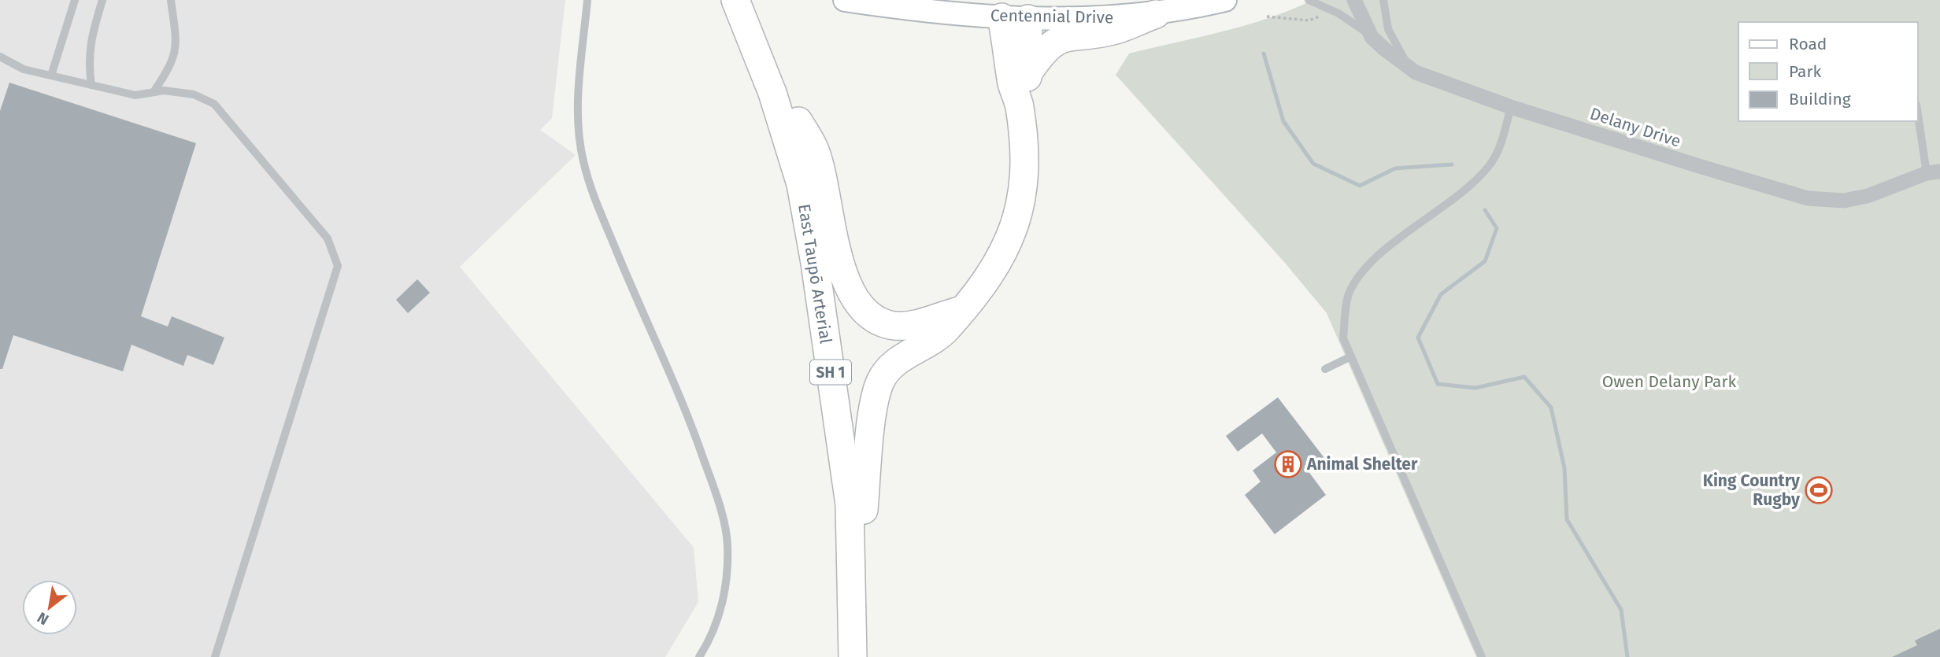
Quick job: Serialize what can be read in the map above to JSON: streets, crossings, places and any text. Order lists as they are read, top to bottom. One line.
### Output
{"streets":{"highway":["East Taupō Arterial","SH 1"],"main road":["Centennial Drive"],"street":["Delany Drive"]},"parks":["Owen Delany Park"],"places":{"building":["Animal Shelter"],"sports":["King Country Rugby"]},"legend":["Road","Park","Building"],"north":"bottom left"}
